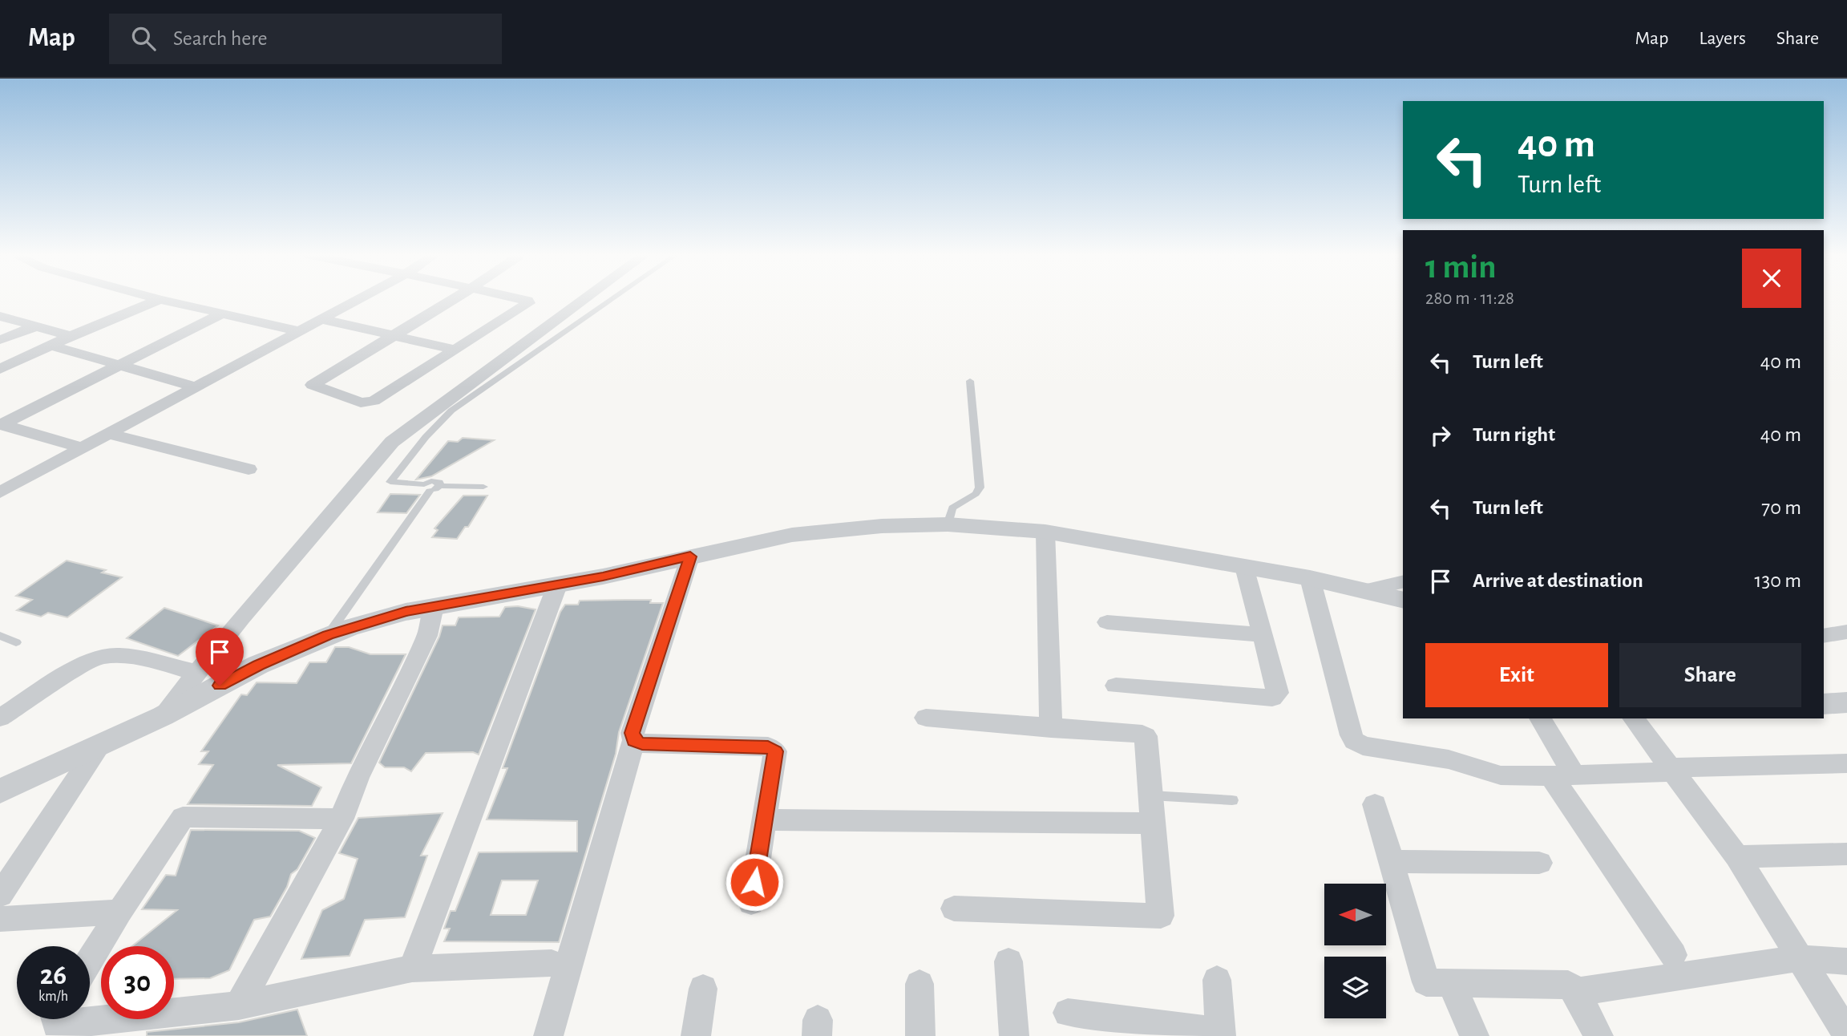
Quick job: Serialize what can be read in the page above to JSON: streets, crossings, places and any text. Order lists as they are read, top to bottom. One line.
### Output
{"north":"left","page":{"header":"Map","search":"Search here","nav":["Map","Layers","Share"],"turn":["40 m","Turn left"],"heading":["1 min","280 m · 11:28"],"list":[{"name":"Turn left","value":"40 m"},{"name":"Turn right","value":"40 m"},{"name":"Turn left","value":"70 m"},{"name":"Arrive at destination","value":"130 m"}],"buttons":["Exit","Share"],"speed":"26 km/h","limit":"30"}}
